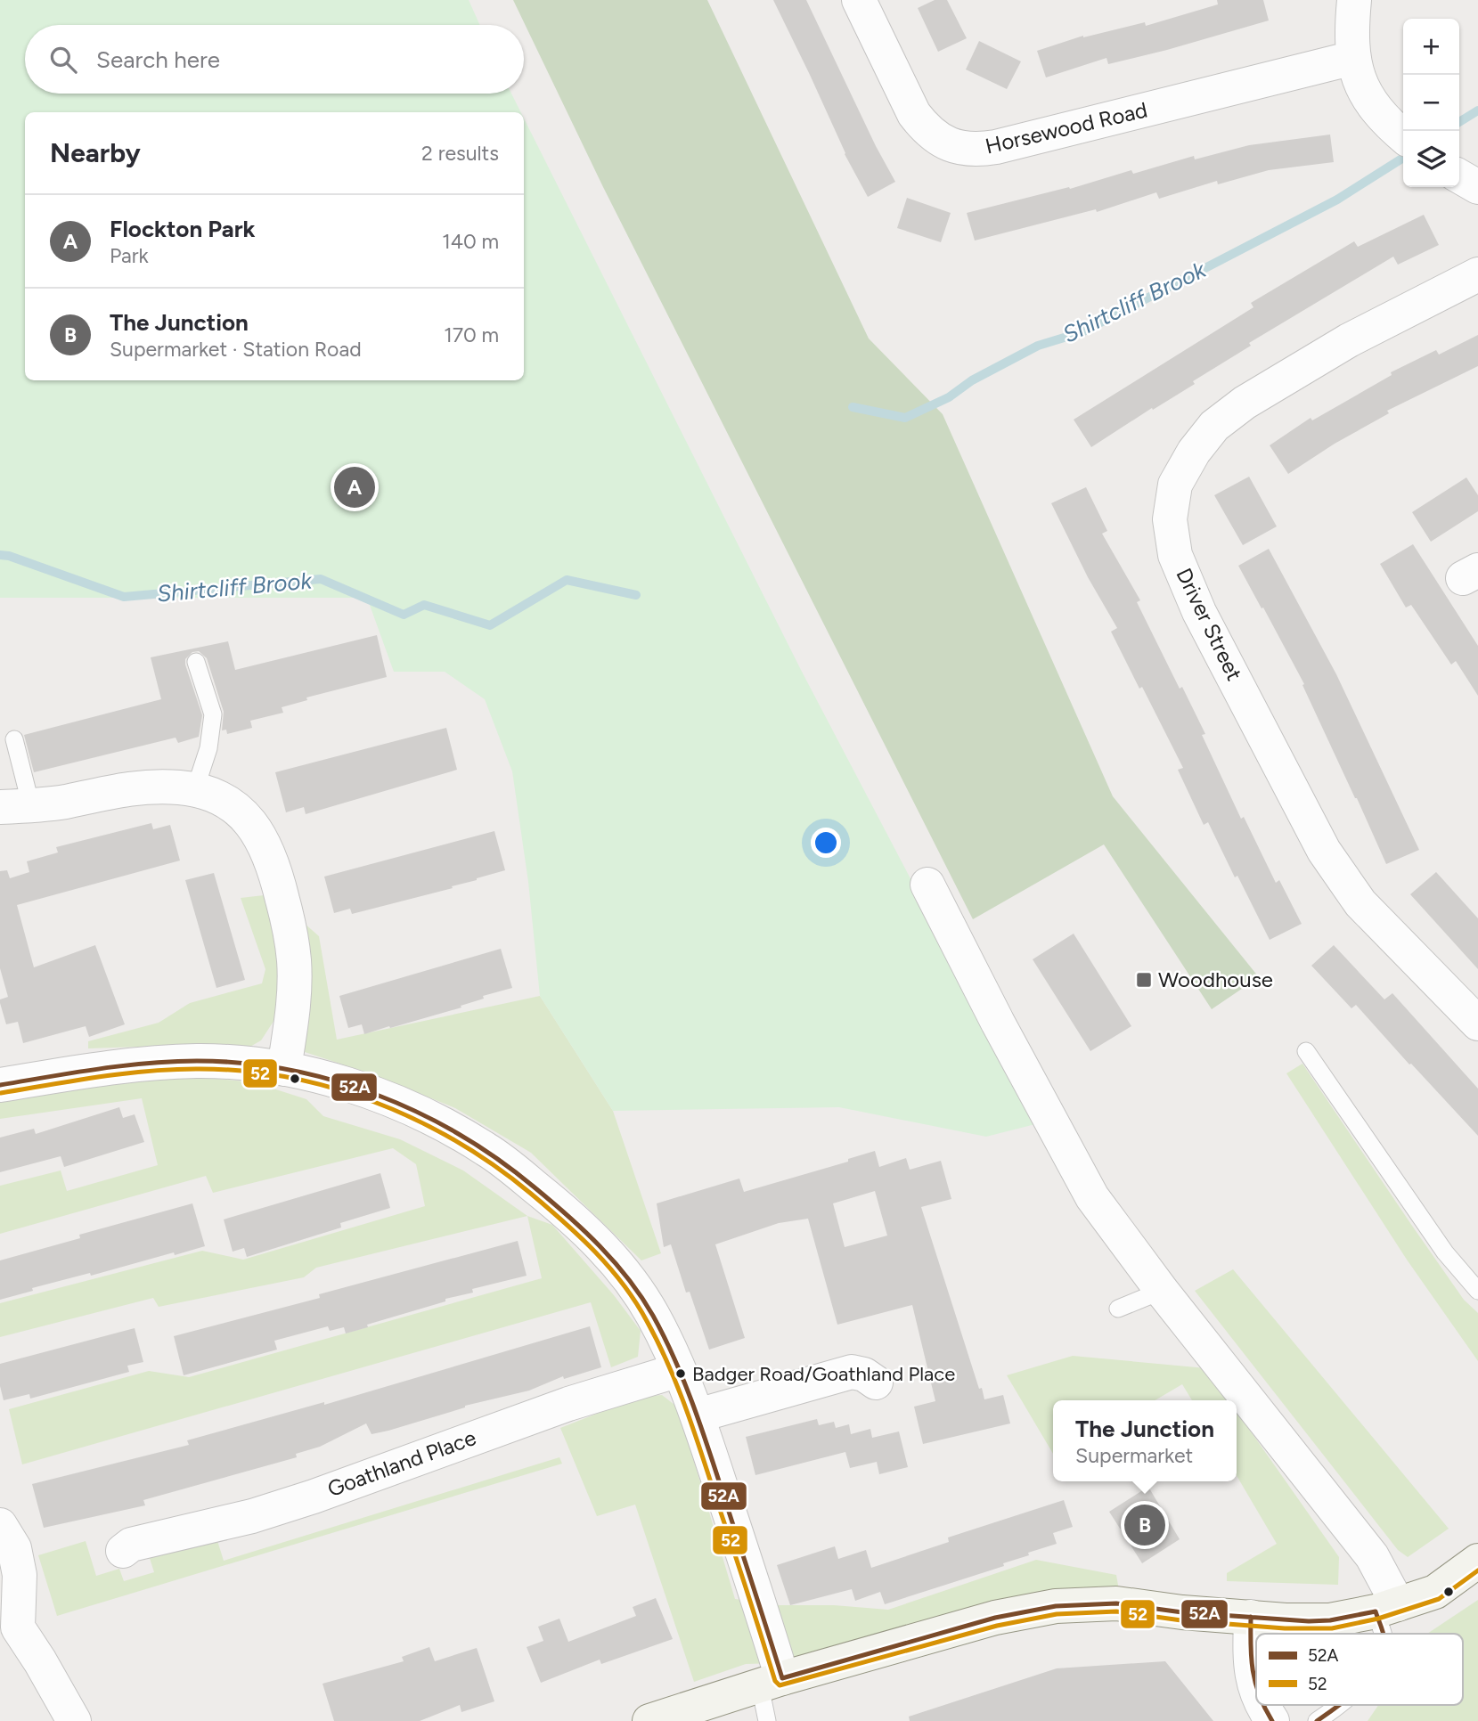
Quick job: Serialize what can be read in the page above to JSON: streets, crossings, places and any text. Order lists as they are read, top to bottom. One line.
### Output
{"streets":{"street":["Horsewood Road","Driver Street","Goathland Place"]},"water":["Shirtcliff Brook"],"places":{"transit":["Woodhouse"],"other":["Badger Road/Goathland Place"]},"lines":["transit line 52A","transit line 52"],"legend":["52A","52"],"page":{"map_buttons":["+","−"],"search":"Search here","heading":["Nearby","2 results"],"list":[{"mark":"A","name":"Flockton Park","note":"Park","value":"140 m"},{"mark":"B","name":"The Junction","note":"Supermarket · Station Road","value":"170 m"}],"pins":["A","B"],"popup":["The Junction","Supermarket"]}}
